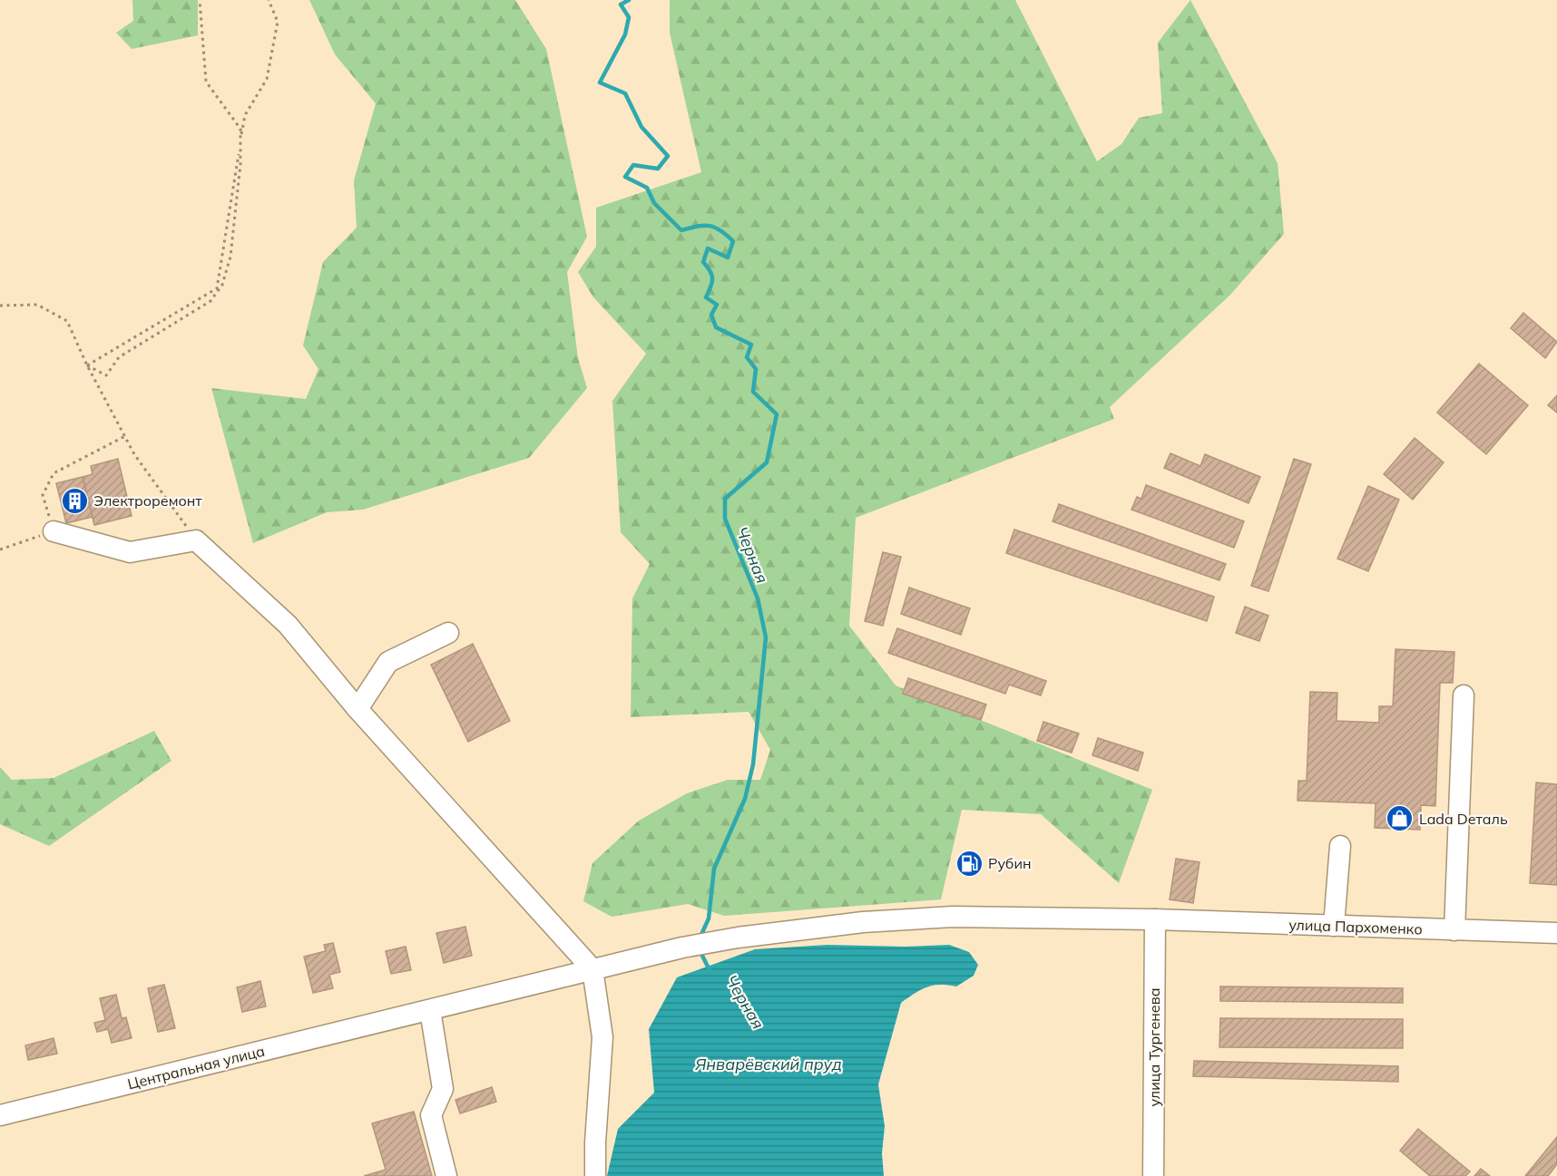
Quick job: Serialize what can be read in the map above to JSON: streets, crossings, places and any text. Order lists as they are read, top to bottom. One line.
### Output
{"streets":{"street":["улица Пархоменко","улица Тургенева","Центральная улица"]},"crossings":[["улица Пархоменко","улица Тургенева"],["улица Пархоменко","Центральная улица"]],"water":["Черная","Январёвский пруд"],"places":{"building":["Электроремонт"],"shop":["Lada Dеталь"],"fuel station":["Рубин"]}}
